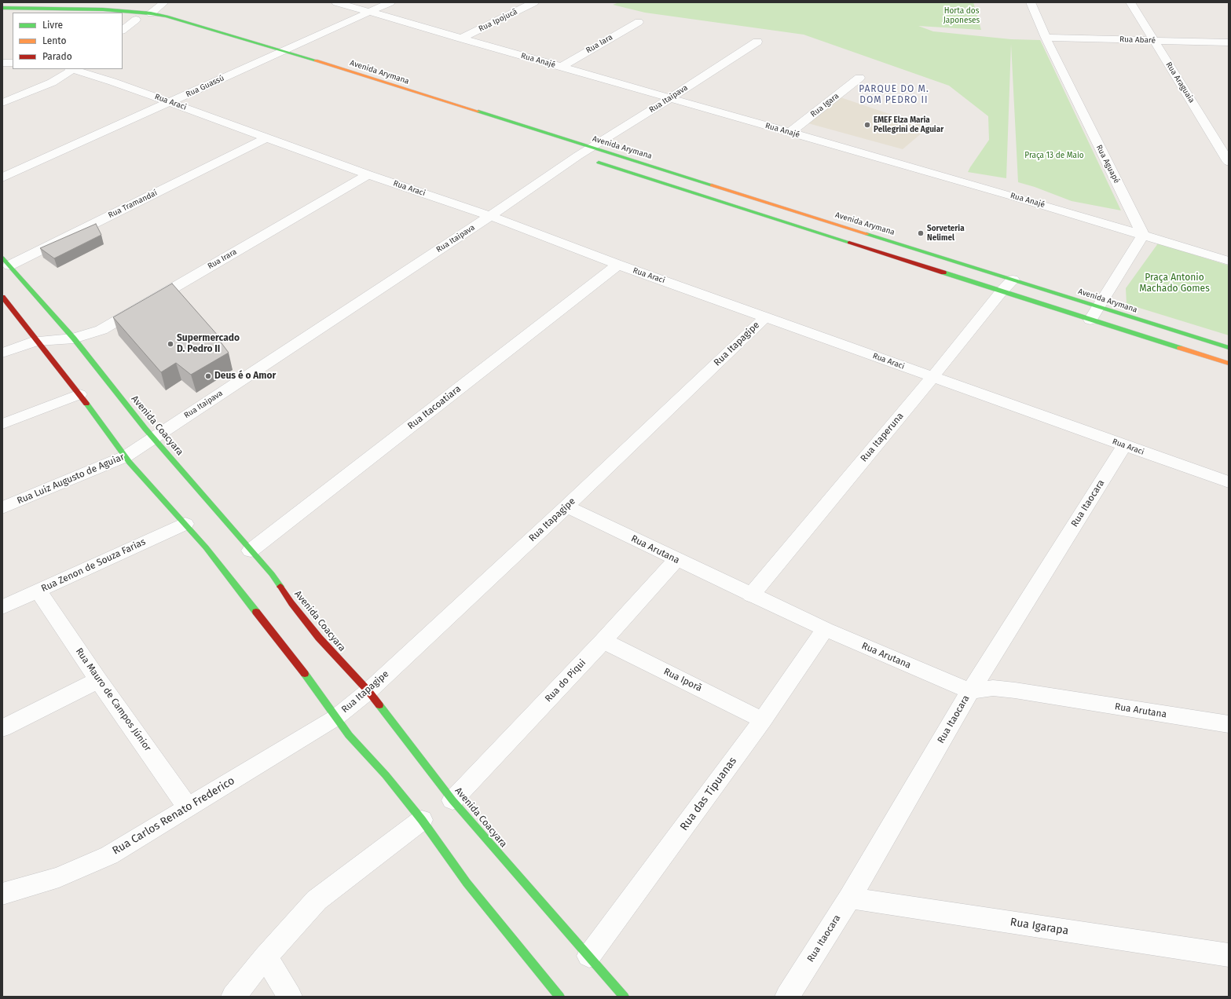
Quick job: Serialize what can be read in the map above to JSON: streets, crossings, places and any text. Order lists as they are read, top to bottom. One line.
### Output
{"streets":{"main road":["Avenida Arymana","Avenida Coacyara"],"street":["Rua Ipojucã","Rua Abaré","Rua Iara","Rua Anajé","Rua Araguaia","Rua Guassú","Rua Itaipava","Rua Araci","Rua Igara","Rua Aguapé","Rua Tramandaí","Rua Irara","Rua Itapagipe","Rua Itacoatiara","Rua Itaperuna","Rua Luiz Augusto de Aguiar","Rua Itaocara","Rua Arutana","Rua Zenon de Souza Farias","Rua Iporã","Rua do Piqui","Rua Mauro de Campos Júnior","Rua das Tipuanas","Rua Carlos Renato Frederico","Rua Igarapa"]},"crossings":[["Rua Ipojucã","Rua Anajé"],["Rua Abaré","Rua Araguaia"],["Rua Abaré","Rua Aguapé"],["Rua Iara","Rua Anajé"],["Rua Anajé","Rua Guassú"],["Rua Anajé","Rua Itaipava"],["Rua Anajé","Rua Igara"],["Rua Anajé","Rua Aguapé"],["Avenida Arymana","Rua Guassú"],["Avenida Arymana","Rua Itaipava"],["Avenida Arymana","Rua Itaperuna"],["Rua Guassú","Rua Araci"],["Rua Itaipava","Rua Araci"],["Rua Itaipava","Avenida Coacyara"],["Rua Itaipava","Rua Luiz Augusto de Aguiar"],["Rua Araci","Rua Tramandaí"],["Rua Araci","Rua Irara"],["Rua Araci","Rua Itapagipe"],["Rua Araci","Rua Itacoatiara"],["Rua Araci","Rua Itaperuna"],["Rua Araci","Rua Itaocara"],["Rua Tramandaí","Avenida Coacyara"],["Rua Irara","Avenida Coacyara"],["Rua Itapagipe","Avenida Coacyara"],["Rua Itapagipe","Rua Arutana"],["Rua Itapagipe","Rua Carlos Renato Frederico"],["Rua Itacoatiara","Avenida Coacyara"],["Avenida Coacyara","Rua Luiz Augusto de Aguiar"],["Avenida Coacyara","Rua do Piqui"],["Avenida Coacyara","Rua das Tipuanas"],["Rua Itaperuna","Rua Arutana"],["Rua Itaocara","Rua Arutana"],["Rua Itaocara","Rua Igarapa"],["Rua Arutana","Rua do Piqui"],["Rua Arutana","Rua das Tipuanas"],["Rua Zenon de Souza Farias","Rua Mauro de Campos Júnior"],["Rua Iporã","Rua do Piqui"],["Rua Iporã","Rua das Tipuanas"],["Rua Mauro de Campos Júnior","Rua Carlos Renato Frederico"]],"districts":["PARQUE DO M. DOM PEDRO II"],"parks":["Horta dos Japoneses","Praça 13 de Maio","Praça Antonio Machado Gomes"],"places":["EMEF Elza Maria Pellegrini de Aguiar","Sorveteria Nelimel","Supermercado D. Pedro II","Deus é o Amor"],"legend":["Livre","Lento","Parado"]}
